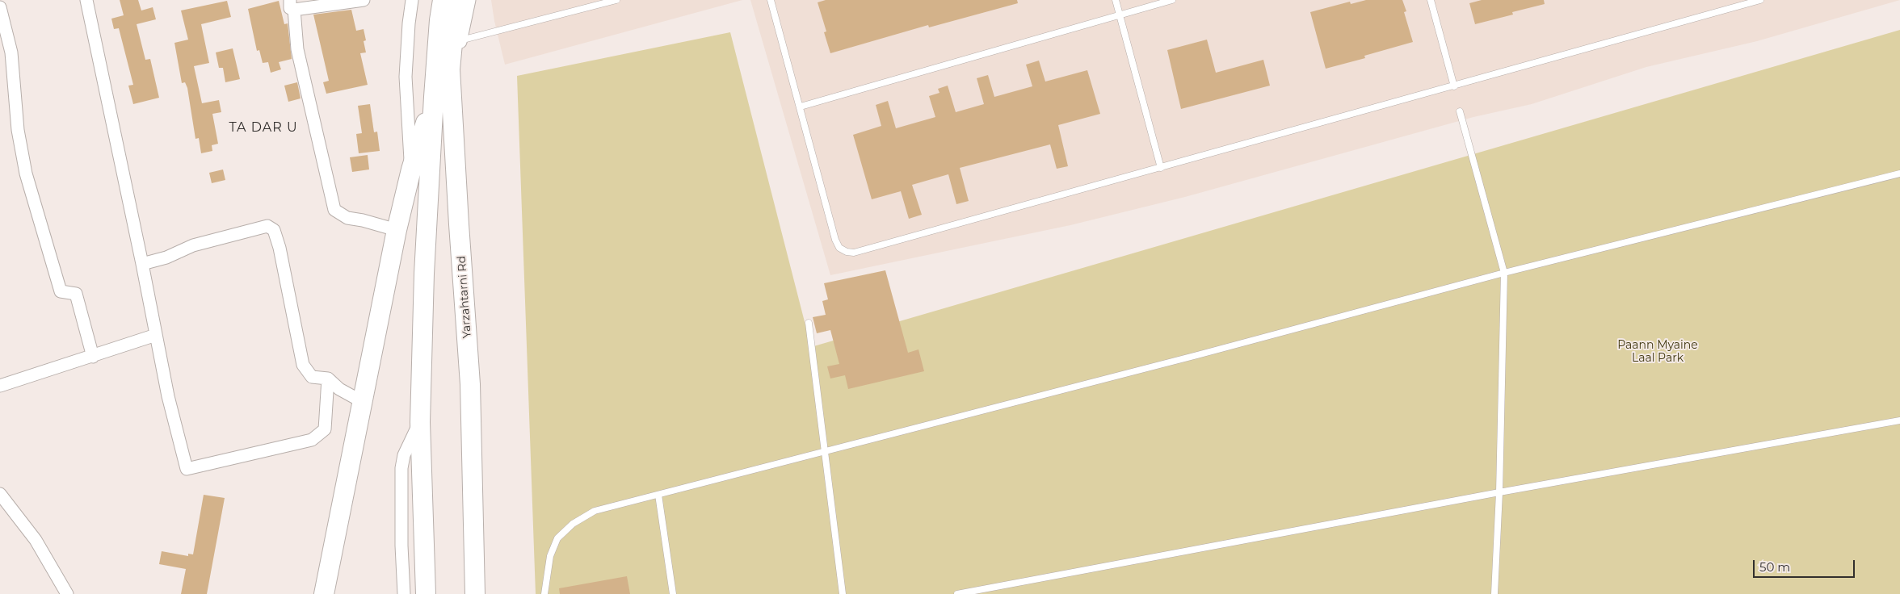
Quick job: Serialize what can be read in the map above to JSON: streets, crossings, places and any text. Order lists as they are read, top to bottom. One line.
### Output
{"streets":{"main road":["Yarzahtarni Rd"]},"districts":["TA DAR U"],"parks":["Paann Myaine Laal Park"],"scale_bar":"50 m"}
